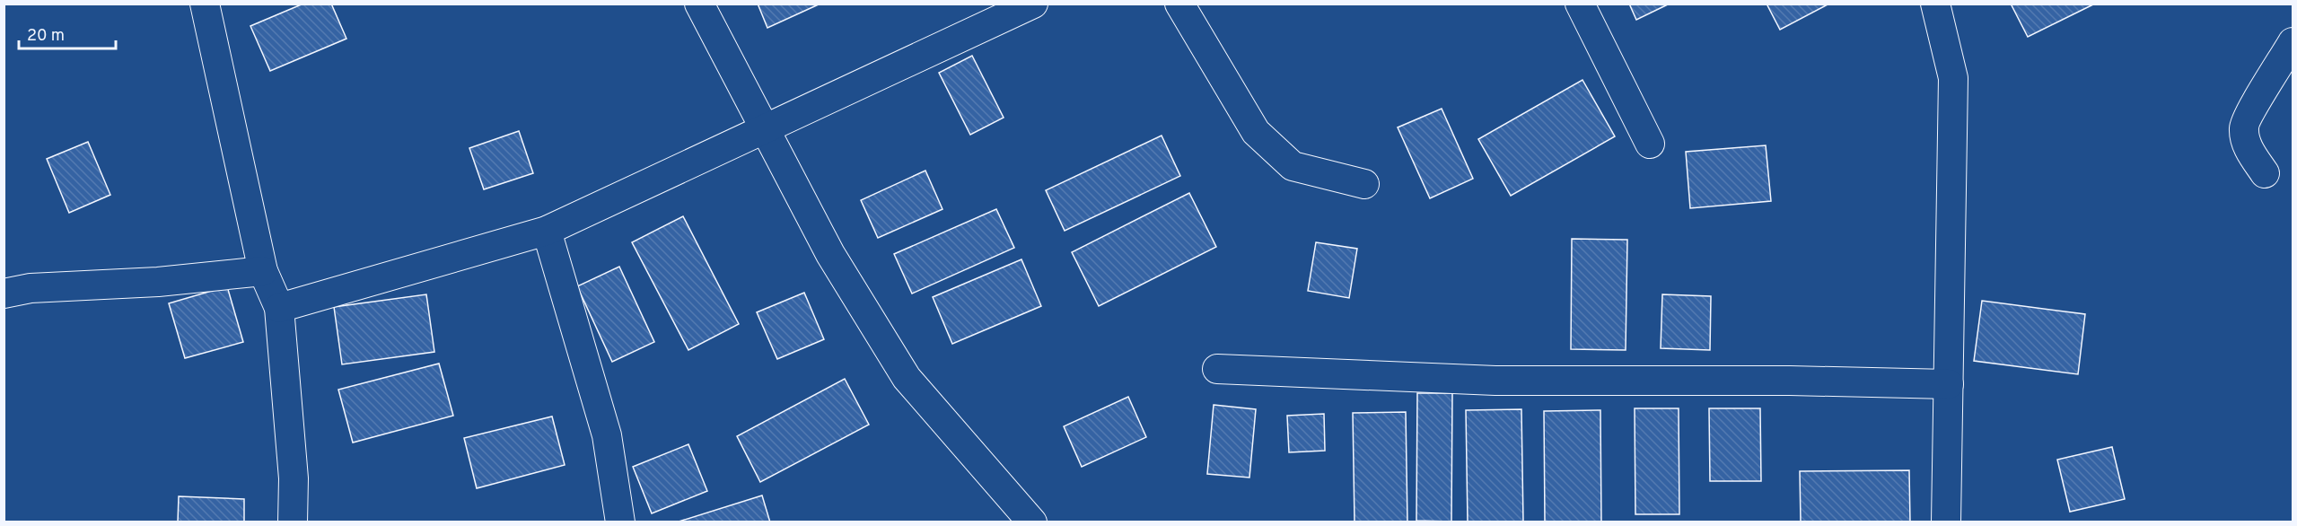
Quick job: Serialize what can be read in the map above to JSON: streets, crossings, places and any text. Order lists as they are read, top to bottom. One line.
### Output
{"scale_bar":"20 m"}
